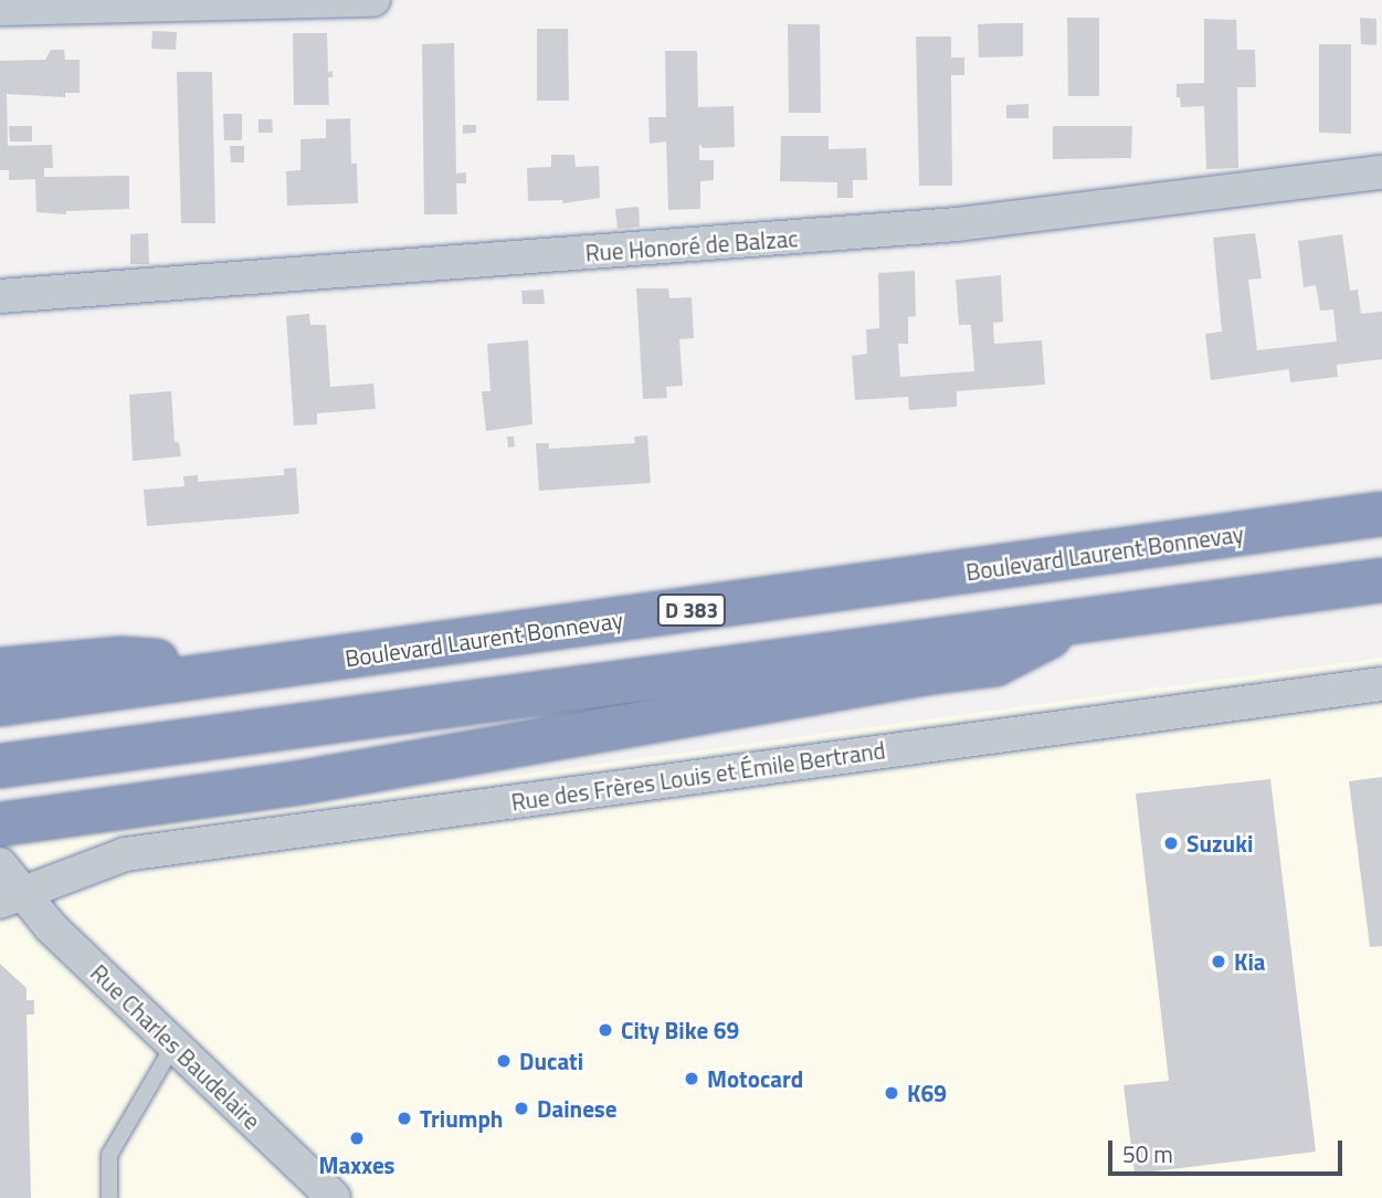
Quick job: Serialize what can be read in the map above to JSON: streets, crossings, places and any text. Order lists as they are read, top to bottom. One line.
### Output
{"streets":{"highway":["Boulevard Laurent Bonnevay","D 383"],"street":["Rue Honoré de Balzac","Rue des Frères Louis et Émile Bertrand","Rue Charles Baudelaire"]},"crossings":[["Rue des Frères Louis et Émile Bertrand","Rue Charles Baudelaire"]],"places":["Suzuki","Kia","City Bike 69","Ducati","Motocard","K69","Dainese","Triumph","Maxxes"],"scale_bar":"50 m"}
